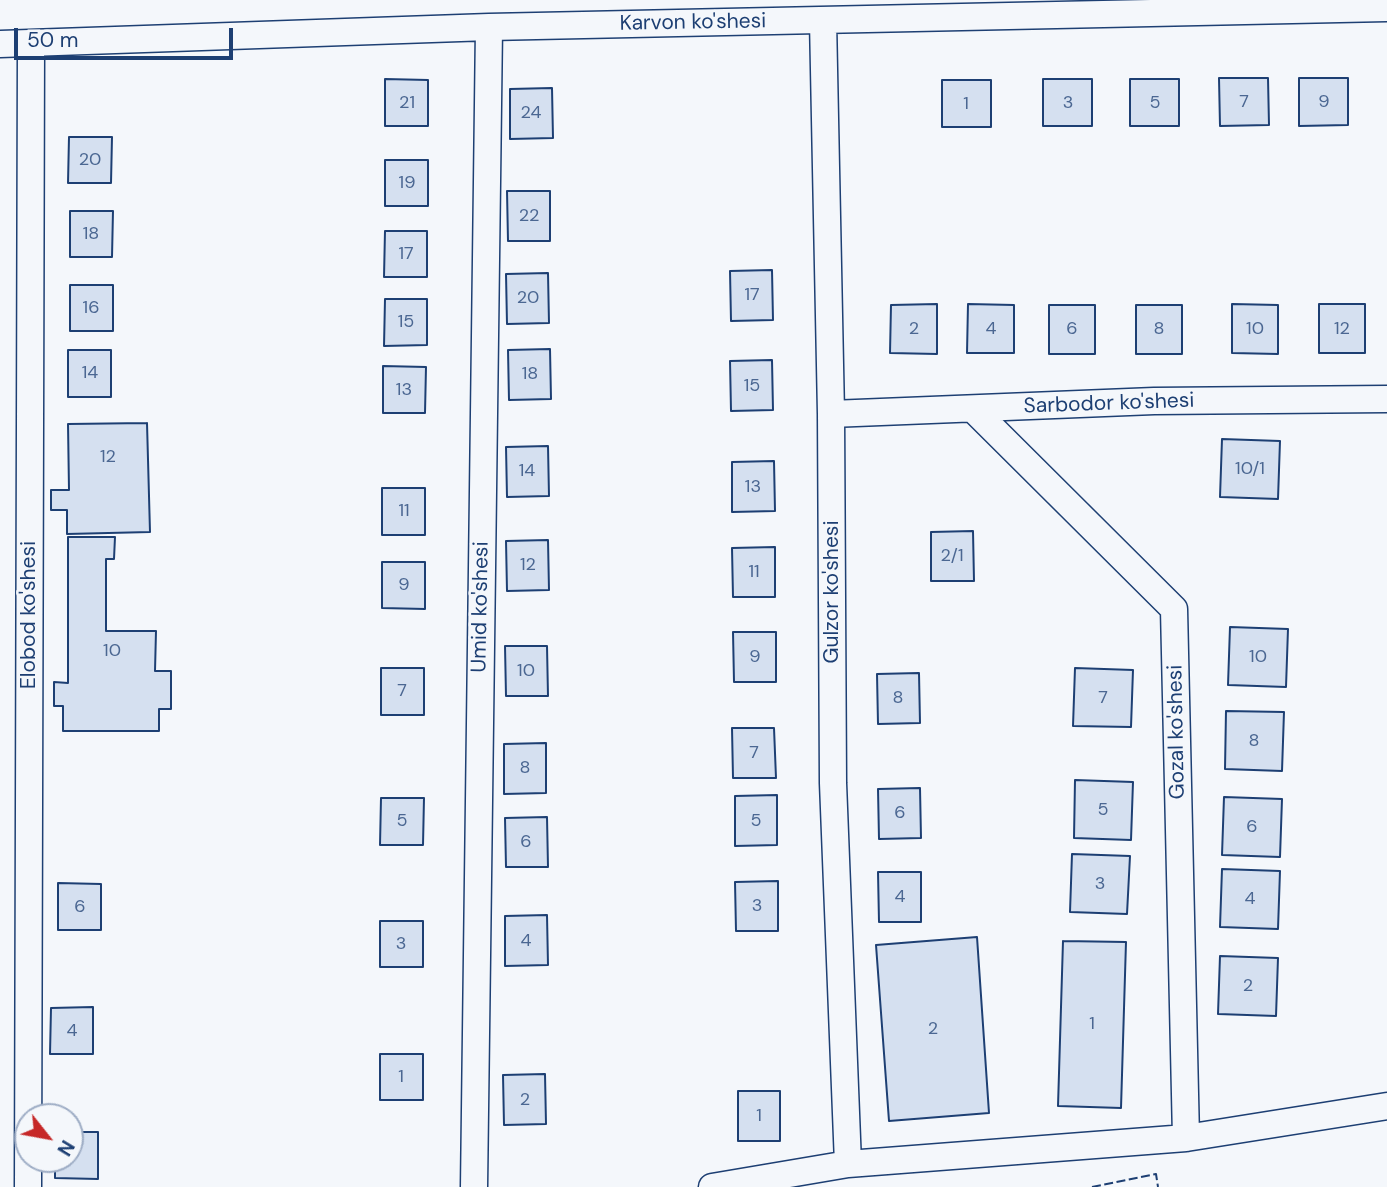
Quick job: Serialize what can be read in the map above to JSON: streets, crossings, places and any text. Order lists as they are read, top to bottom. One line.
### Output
{"streets":{"street":["Karvon ko'shesi","Sarbodor ko'shesi","Gulzor ko'shesi","Umid ko'shesi","Elobod ko'shesi","Gozal ko'shesi"]},"crossings":[["Karvon ko'shesi","Gulzor ko'shesi"],["Karvon ko'shesi","Umid ko'shesi"],["Karvon ko'shesi","Elobod ko'shesi"],["Sarbodor ko'shesi","Gulzor ko'shesi"],["Sarbodor ko'shesi","Gozal ko'shesi"]],"house_numbers":["7","9","21","3","5","1","24","20","19","22","18","17","17","20","16","15","2","4","6","8","10","12","14","18","15","13","12","10/1","14","13","11","2/1","12","11","9","10","9","10","10","7","8","7","8","7","8","5","6","5","5","6","6","3","4","4","3","6","4","3","2","1","2","4","1","2","1"],"scale_bar":"50 m","north":"bottom right"}
